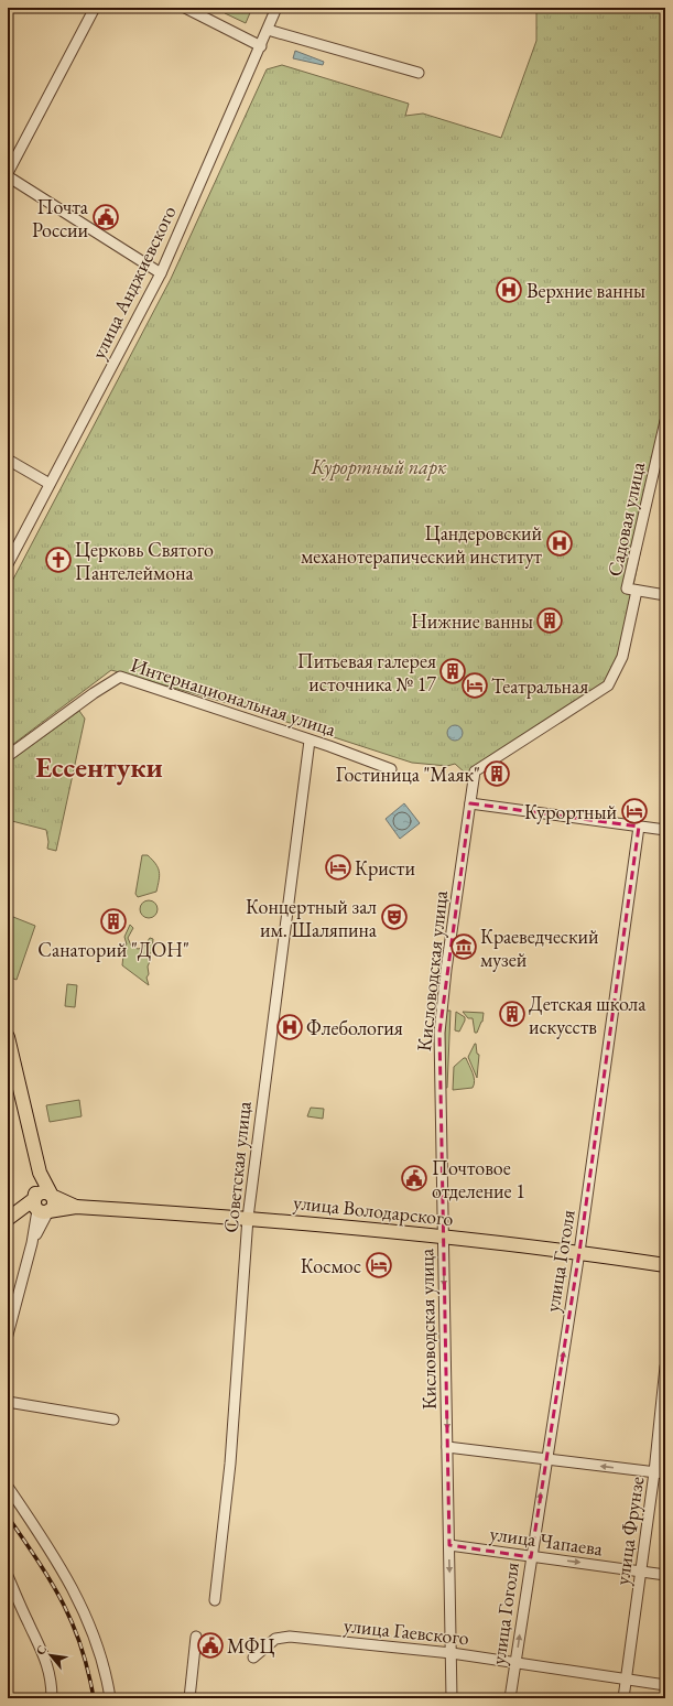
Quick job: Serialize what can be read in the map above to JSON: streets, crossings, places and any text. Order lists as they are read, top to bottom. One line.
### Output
{"streets":{"main road":["улица Володарского"],"street":["улица Анджиевского","Садовая улица","Интернациональная улица","Кисловодская улица","Советская улица","улица Гоголя","улица Фрунзе","улица Чапаева","улица Гаевского"]},"crossings":[["Садовая улица","Кисловодская улица"],["Интернациональная улица","Советская улица"],["Кисловодская улица","улица Володарского"],["Кисловодская улица","улица Чапаева"],["Кисловодская улица","улица Гаевского"],["Советская улица","улица Володарского"],["улица Володарского","улица Гоголя"],["улица Гоголя","улица Чапаева"],["улица Гоголя","улица Гаевского"],["улица Фрунзе","улица Чапаева"],["улица Фрунзе","улица Гаевского"]],"one_way":["улица Гоголя","улица Чапаева"],"districts":["Ессентуки"],"parks":["Курортный парк"],"places":{"public building":["Почта России","Почтовое отделение 1","МФЦ"],"hospital":["Верхние ванны","Цандеровский механотерапический институт","Флебология"],"church":["Церковь Святого Пантелеймона"],"building":["Нижние ванны","Питьевая галерея источника № 17","Гостиница \"Маяк\"","Санаторий \"ДОН\"","Детская школа искусств"],"hotel":["Театральная","Курортный","Кристи","Космос"],"theatre":["Концертный зал им. Шаляпина"],"museum":["Краеведческий музей"]},"north":"top left"}
